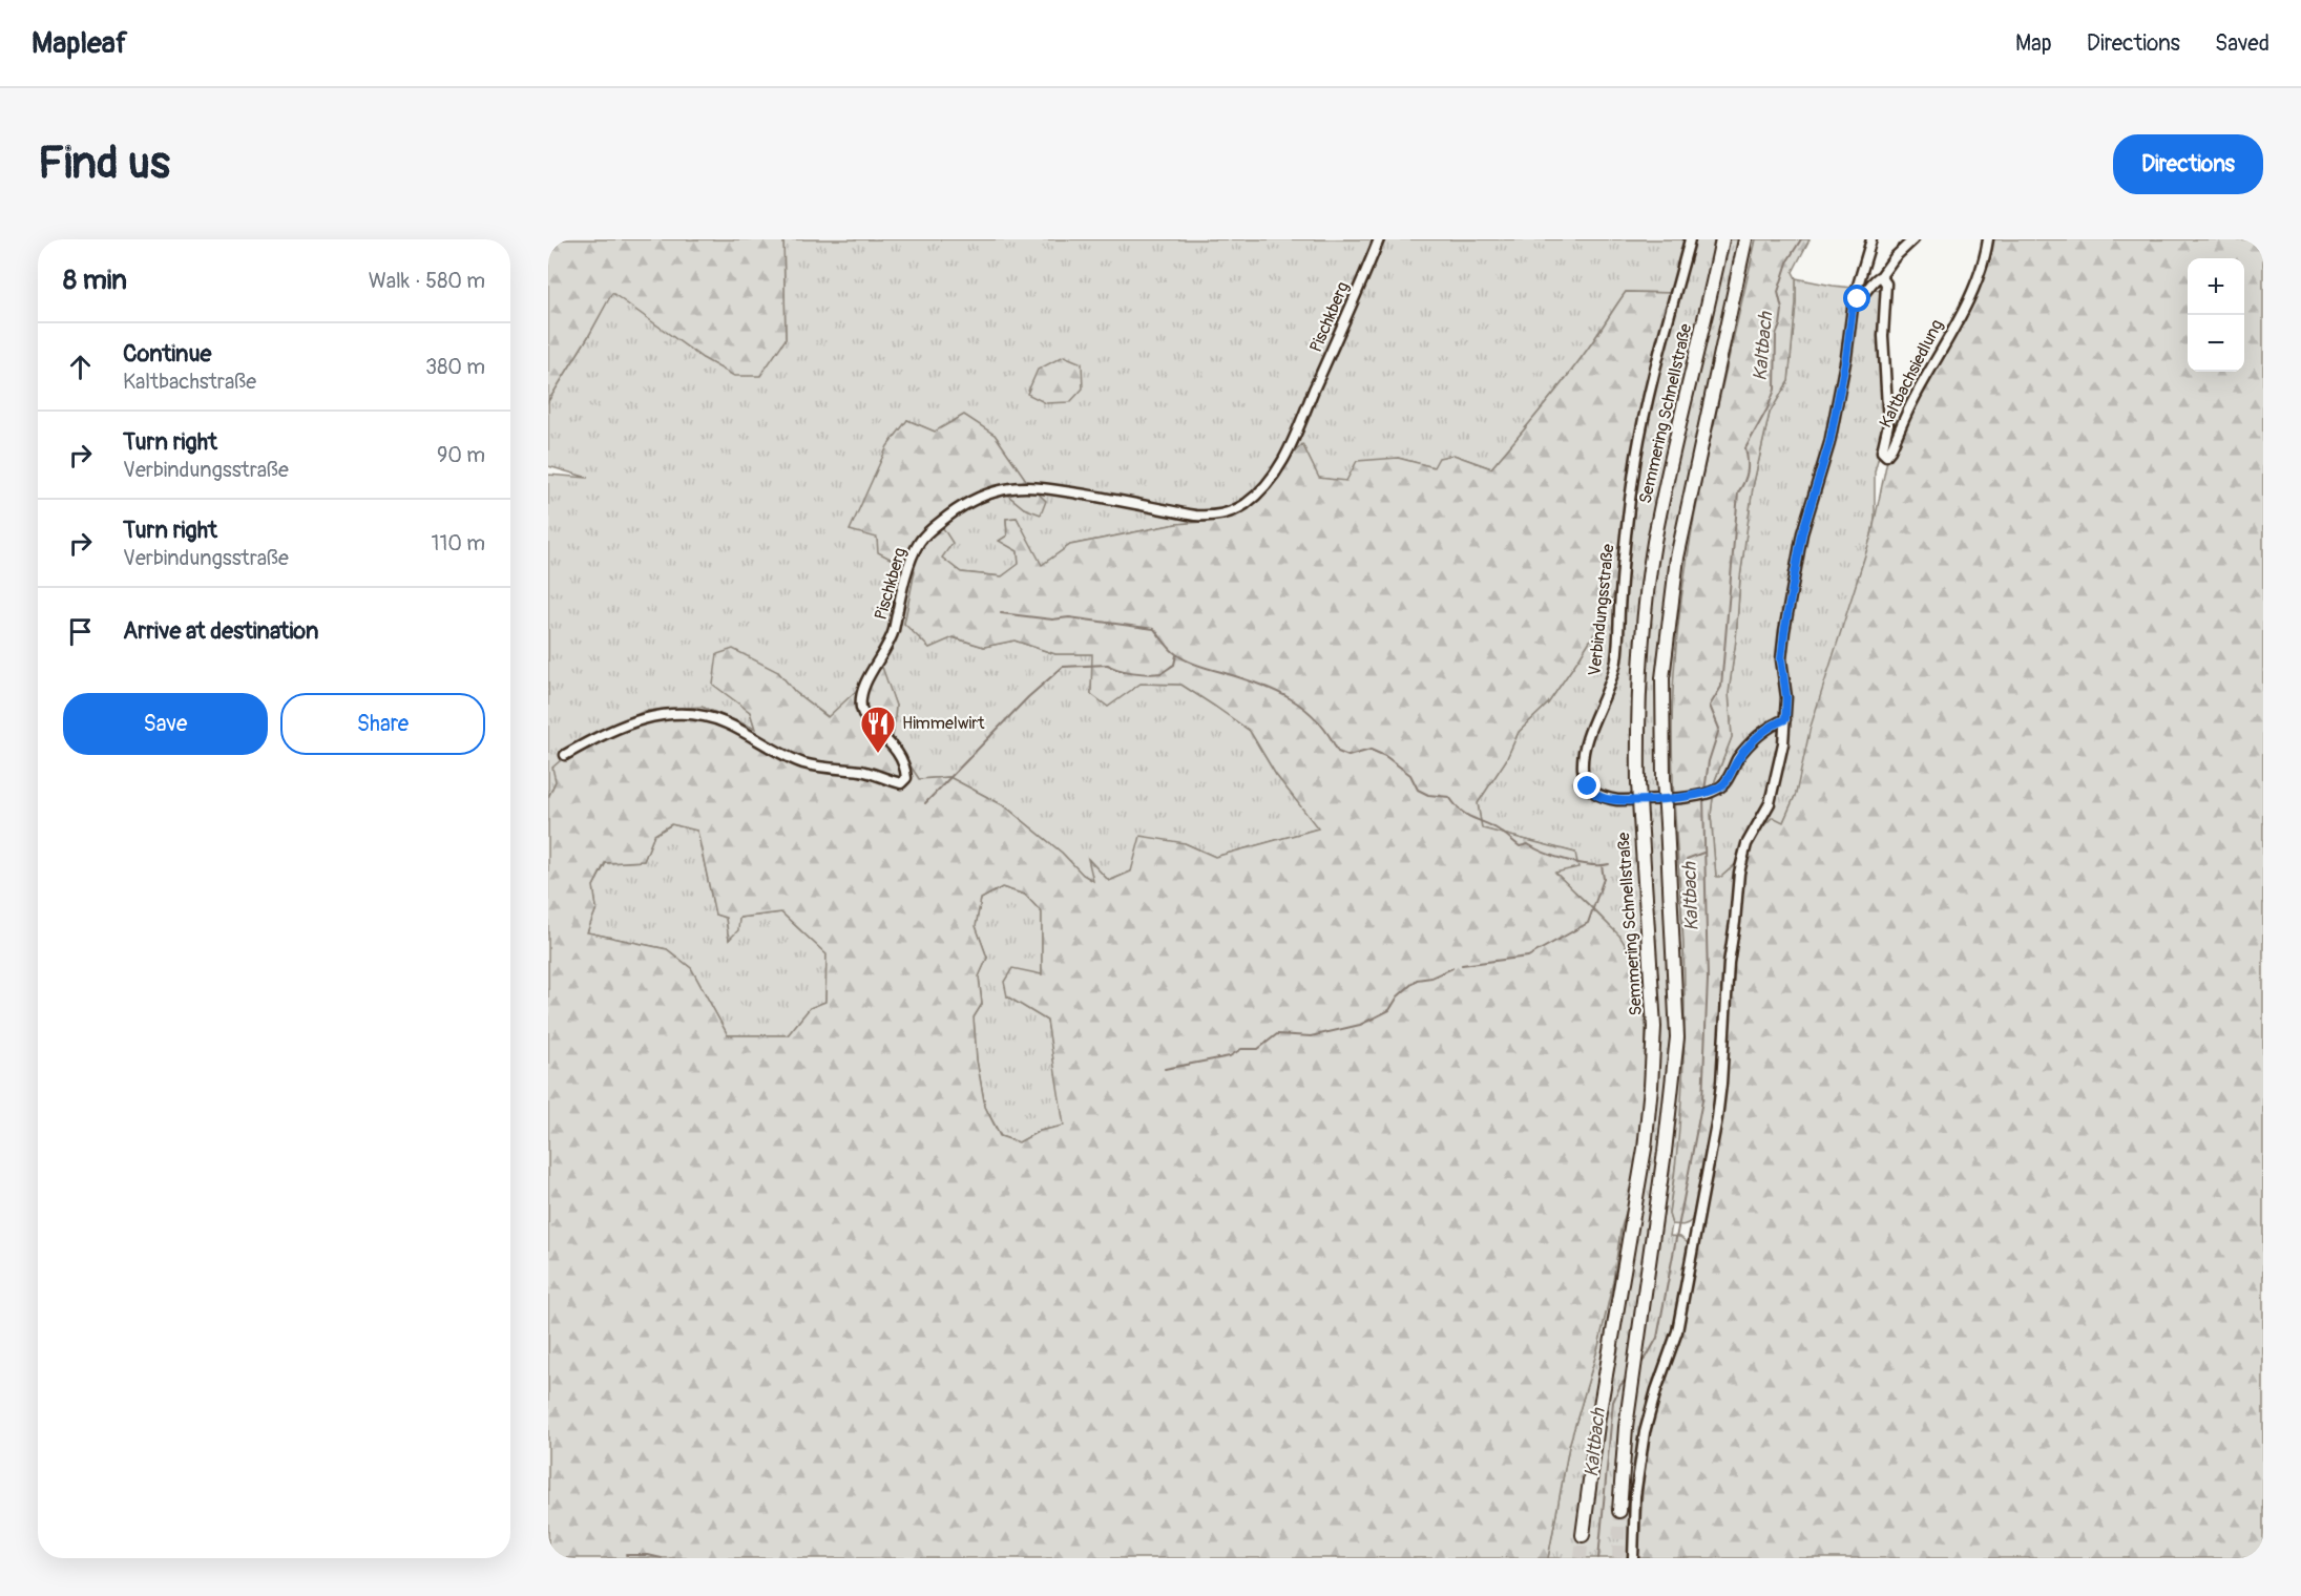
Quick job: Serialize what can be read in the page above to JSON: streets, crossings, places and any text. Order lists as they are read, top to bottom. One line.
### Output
{"streets":{"highway":["Semmering Schnellstraße"],"street":["Pischkberg","Kaltbachsiedlung","Verbindungsstraße"]},"water":["Kaltbach"],"places":{"restaurant":["Himmelwirt"]},"page":{"header":"Mapleaf","nav":["Map","Directions","Saved"],"buttons":["Directions",["Save","Share"]],"title":"Find us","heading":["8 min","Walk · 580 m"],"map_buttons":["+","−"],"list":[["Continue","Kaltbachstraße","380 m"],["Turn right","Verbindungsstraße","90 m"],["Turn right","Verbindungsstraße","110 m"],"Arrive at destination"]}}
